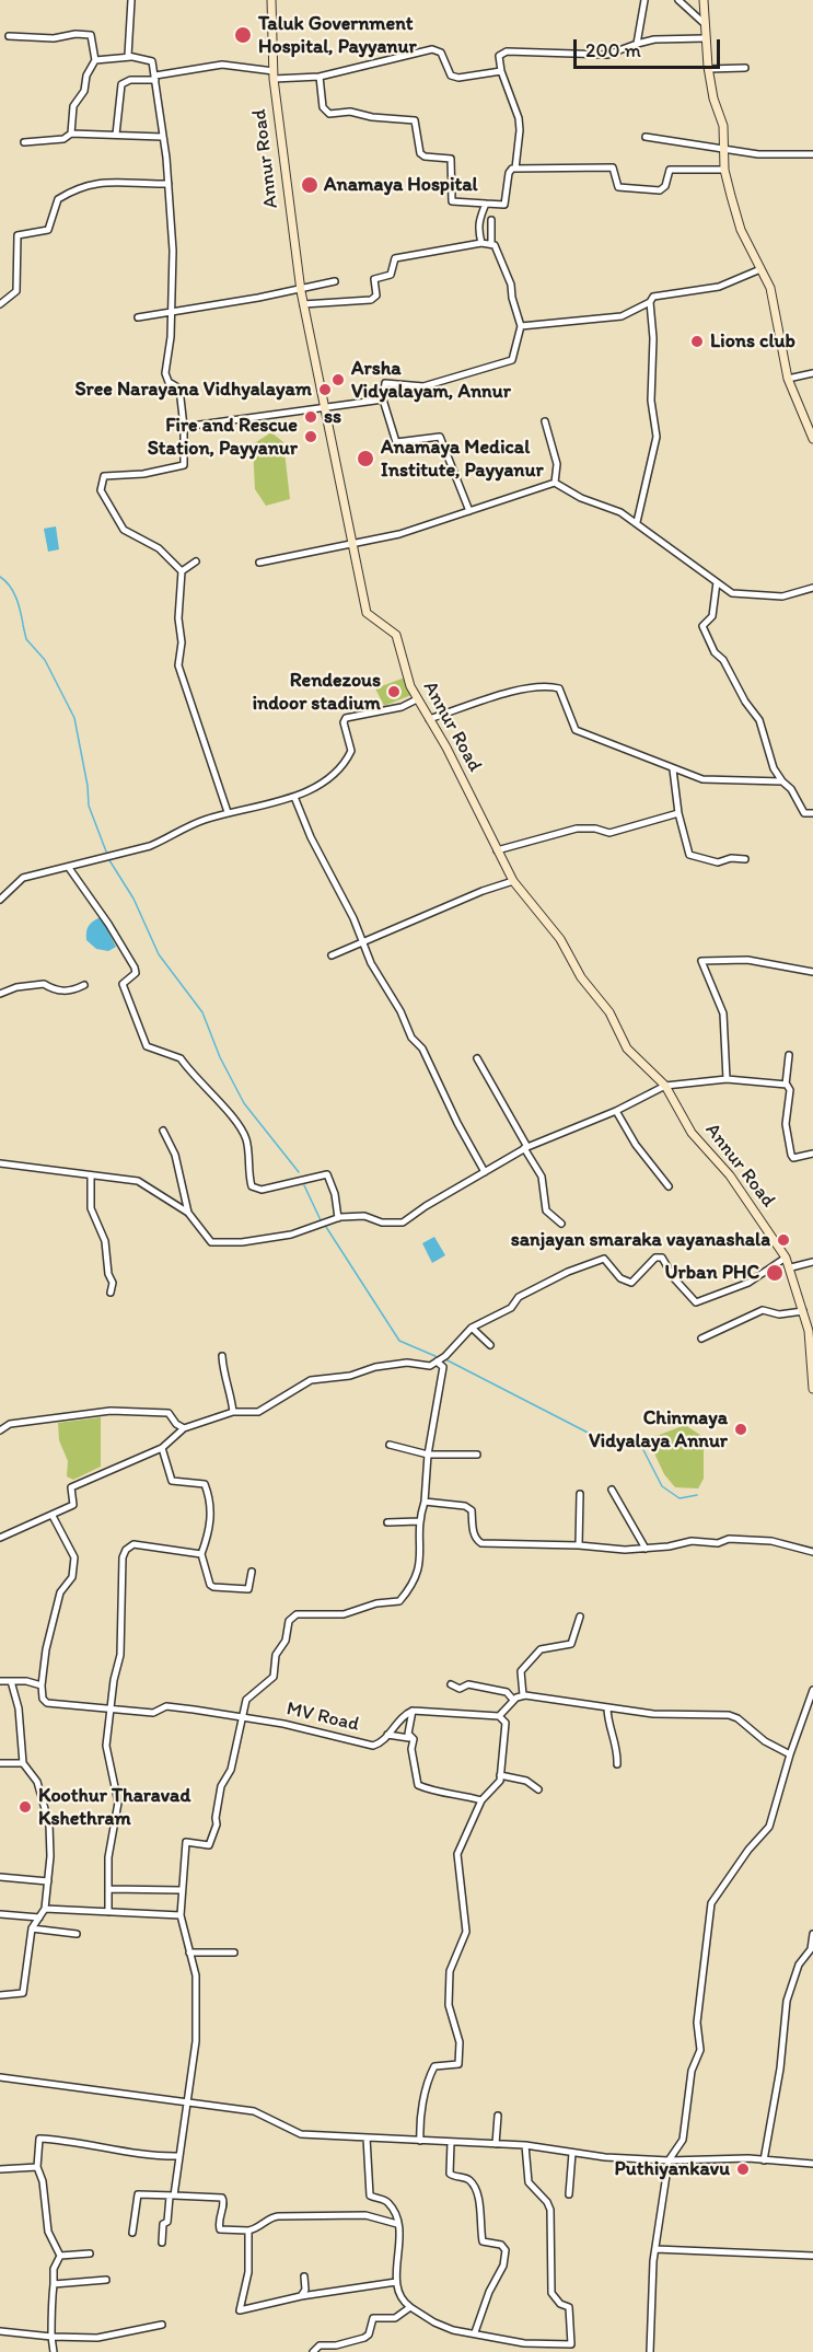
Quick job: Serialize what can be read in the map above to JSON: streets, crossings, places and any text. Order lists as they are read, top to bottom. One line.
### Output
{"streets":{"main road":["Annur Road"],"street":["MV Road"]},"places":["Taluk Government Hospital, Payyanur","Anamaya Hospital","Lions club","Arsha Vidyalayam, Annur","Sree Narayana Vidhyalayam","ss","Fire and Rescue Station, Payyanur","Anamaya Medical Institute, Payyanur","Rendezous indoor stadium","sanjayan smaraka vayanashala","Urban PHC","Chinmaya Vidyalaya Annur","Koothur Tharavad Kshethram","Puthiyankavu"],"scale_bar":"200 m"}
